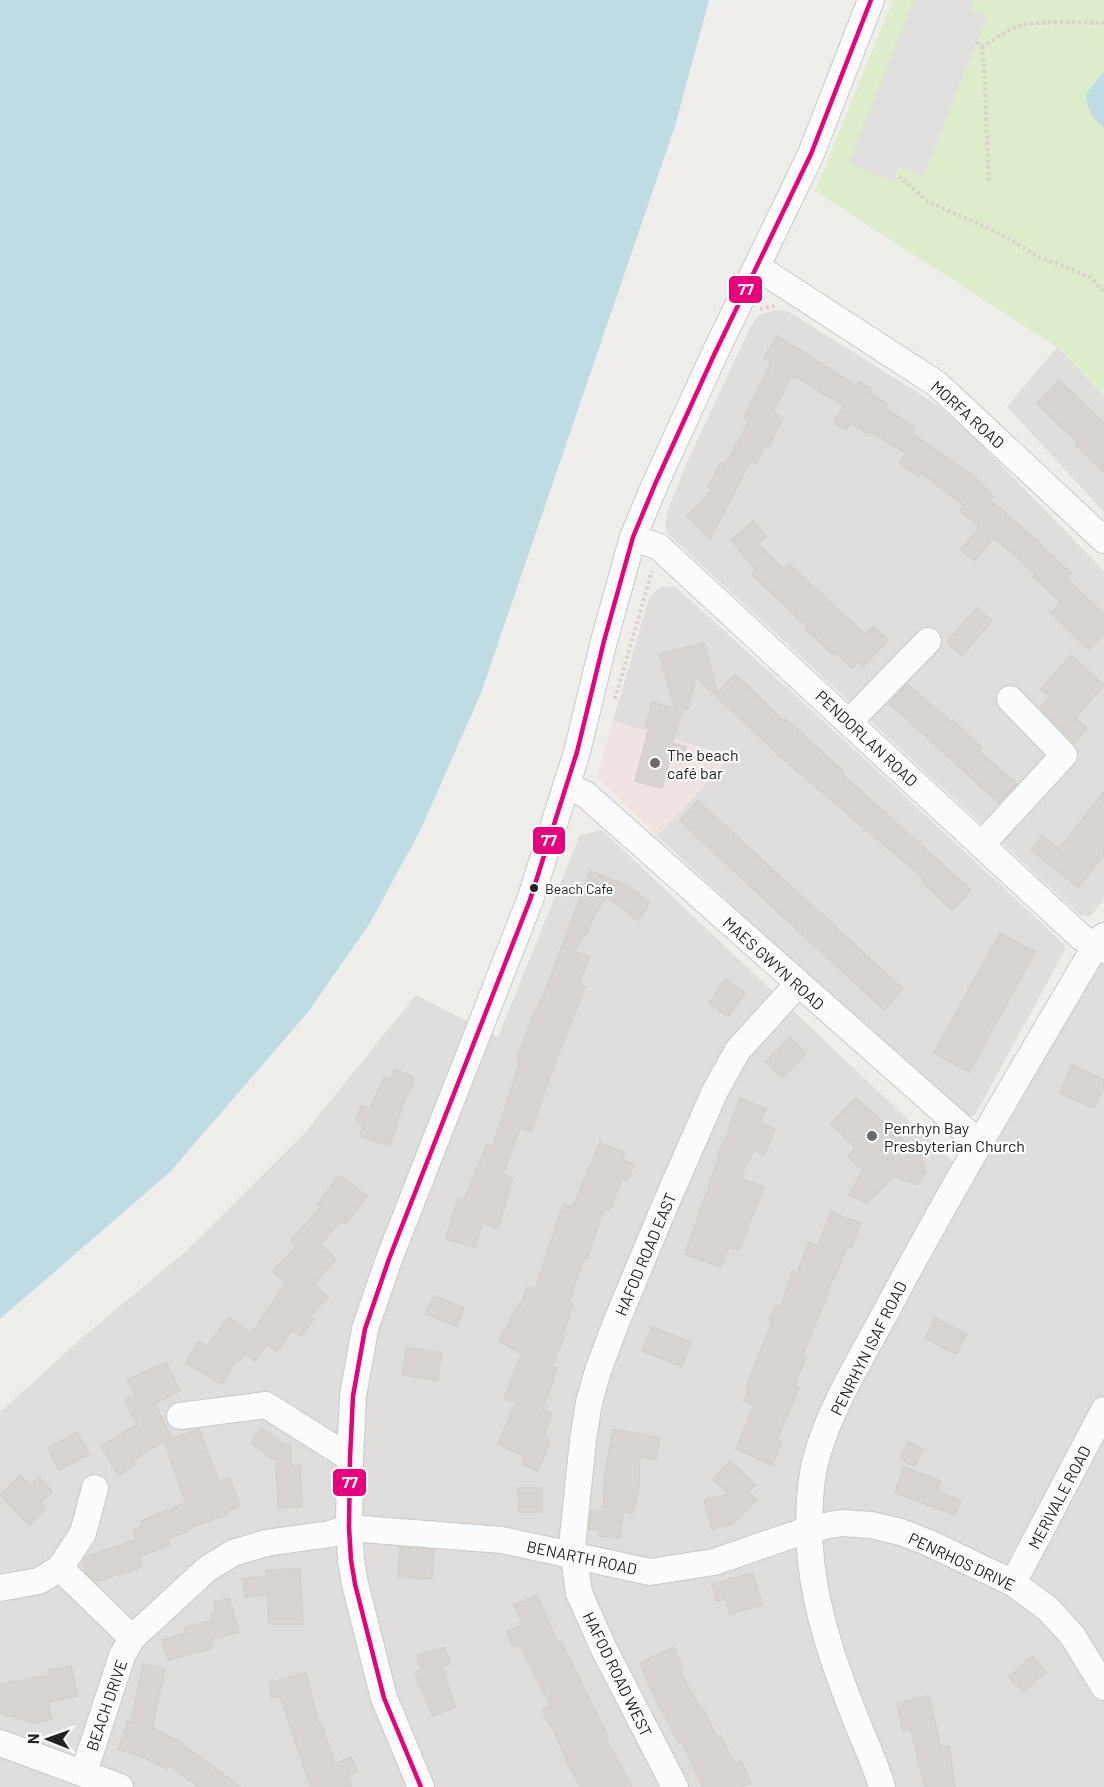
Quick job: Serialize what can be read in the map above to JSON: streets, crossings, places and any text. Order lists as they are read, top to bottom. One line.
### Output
{"streets":{"street":["MORFA ROAD","PENDORLAN ROAD","MAES GWYN ROAD","HAFOD ROAD EAST","PENRHYN ISAF ROAD","MERIVALE ROAD","BENARTH ROAD","PENRHOS DRIVE","HAFOD ROAD WEST","BEACH DRIVE"]},"crossings":[["PENDORLAN ROAD","PENRHYN ISAF ROAD"],["MAES GWYN ROAD","HAFOD ROAD EAST"],["MAES GWYN ROAD","PENRHYN ISAF ROAD"],["HAFOD ROAD EAST","BENARTH ROAD"],["HAFOD ROAD EAST","HAFOD ROAD WEST"],["PENRHYN ISAF ROAD","BENARTH ROAD"],["PENRHYN ISAF ROAD","PENRHOS DRIVE"],["MERIVALE ROAD","PENRHOS DRIVE"],["BENARTH ROAD","PENRHOS DRIVE"],["BENARTH ROAD","HAFOD ROAD WEST"],["BENARTH ROAD","BEACH DRIVE"]],"places":["The beach café bar","Beach Cafe","Penrhyn Bay Presbyterian Church"],"lines":["transit line 77"],"north":"left"}
